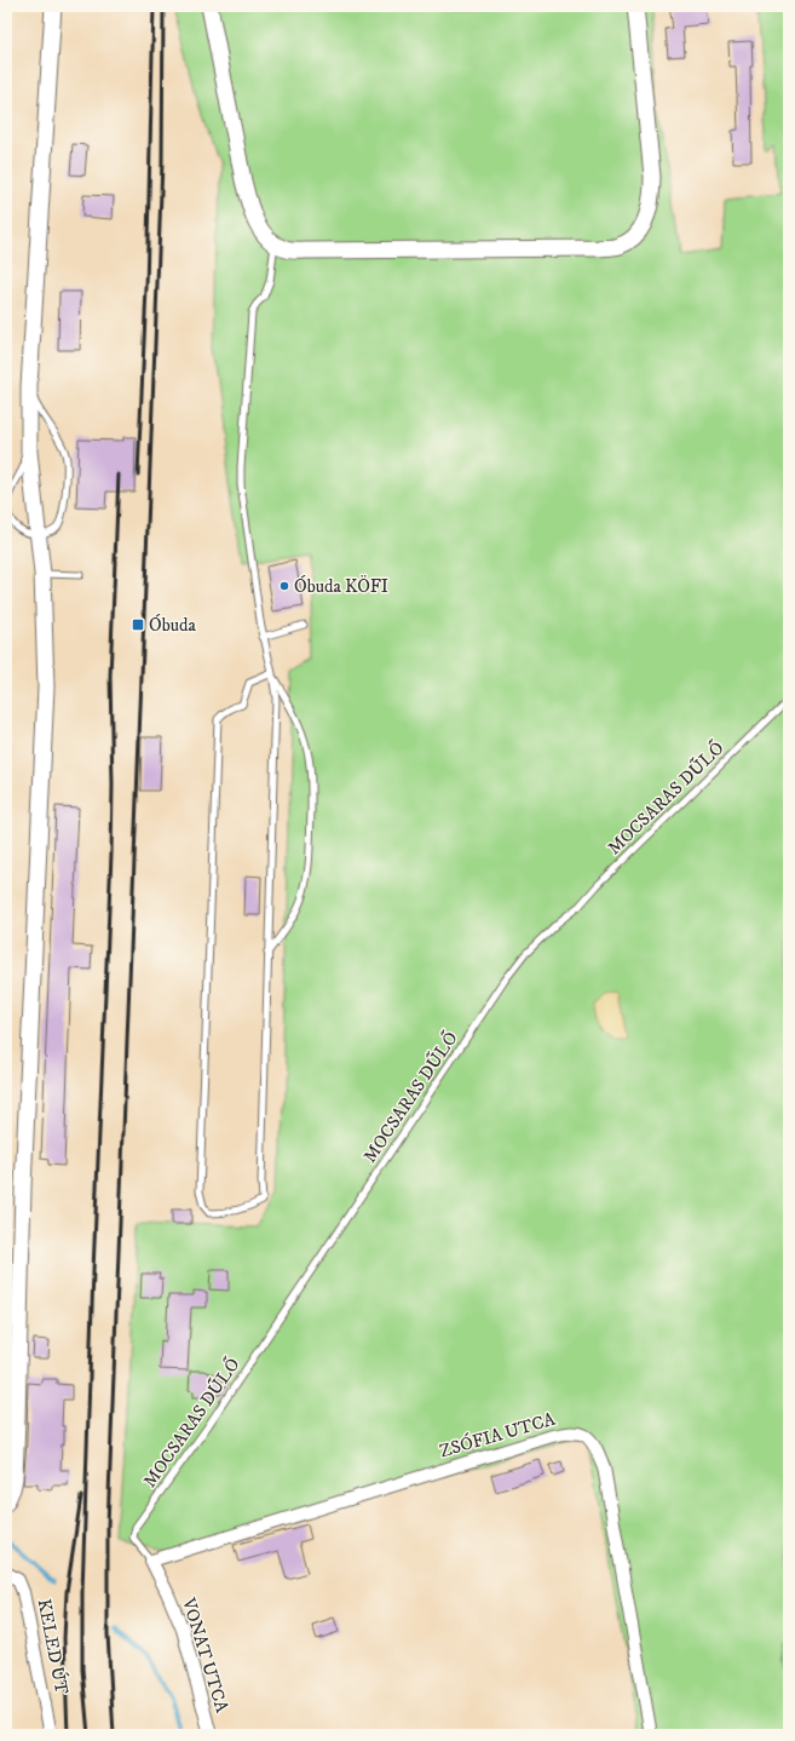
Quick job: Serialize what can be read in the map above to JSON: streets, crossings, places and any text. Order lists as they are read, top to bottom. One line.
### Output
{"streets":{"street":["ZSÓFIA UTCA","KELED ÚT","VONAT UTCA"],"lane":["MOCSARAS DŰLŐ"]},"crossings":[["MOCSARAS DŰLŐ","ZSÓFIA UTCA"],["MOCSARAS DŰLŐ","VONAT UTCA"],["ZSÓFIA UTCA","VONAT UTCA"]],"places":{"other":["Óbuda KÖFI"],"transit":["Óbuda"]}}
